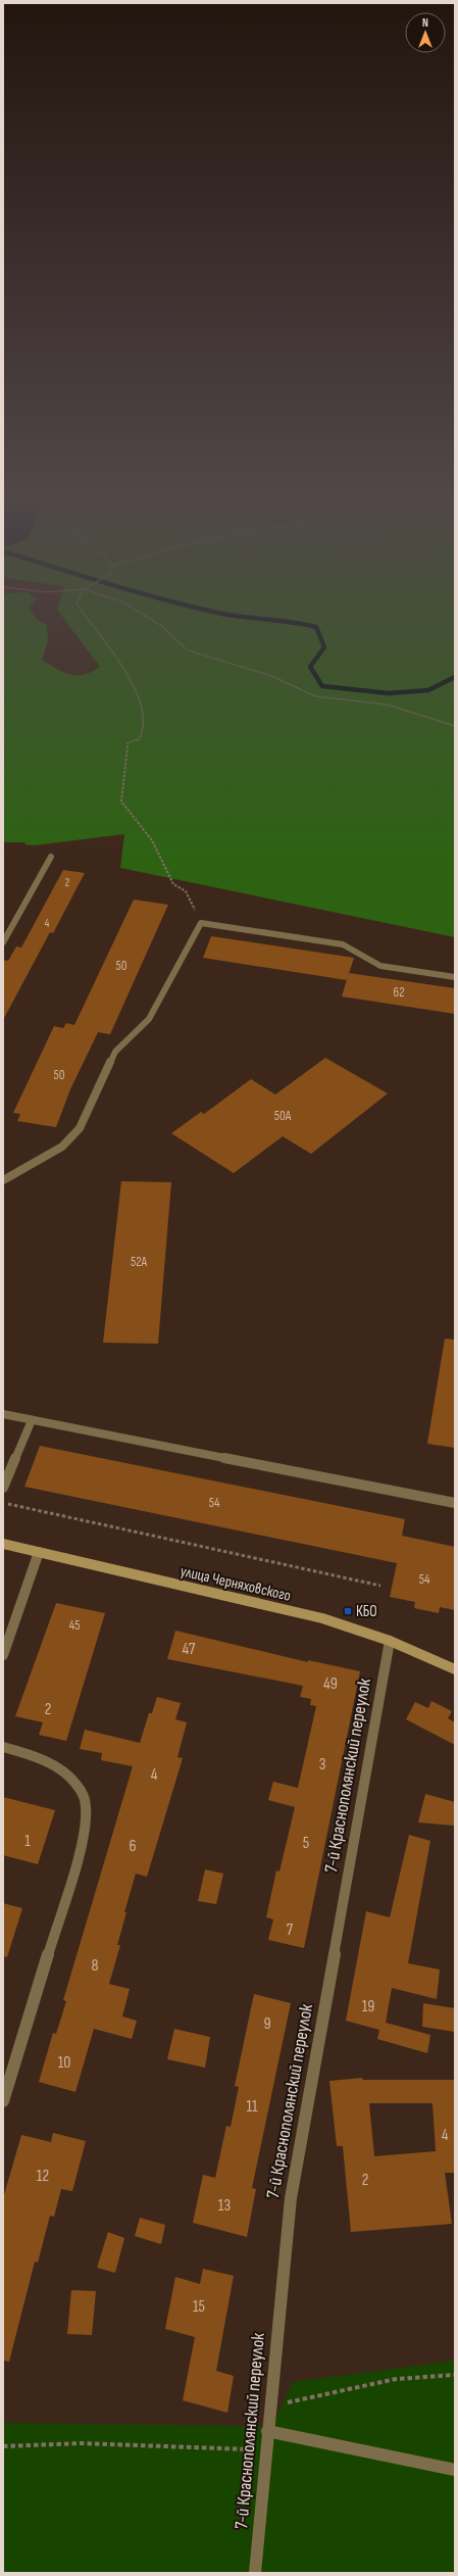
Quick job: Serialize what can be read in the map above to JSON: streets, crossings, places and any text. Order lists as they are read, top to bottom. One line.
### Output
{"streets":{"main road":["улица Черняховского"],"street":["7-й Краснополянский переулок"]},"crossings":[["улица Черняховского","7-й Краснополянский переулок"]],"places":{"transit":["КБО"]},"house_numbers":["2","4","50","62","50","50А","52А","54","54","45","47","49","2","3","4","1","5","6","7","8","19","9","10","11","4","12","2","13","15"],"north":"top"}
